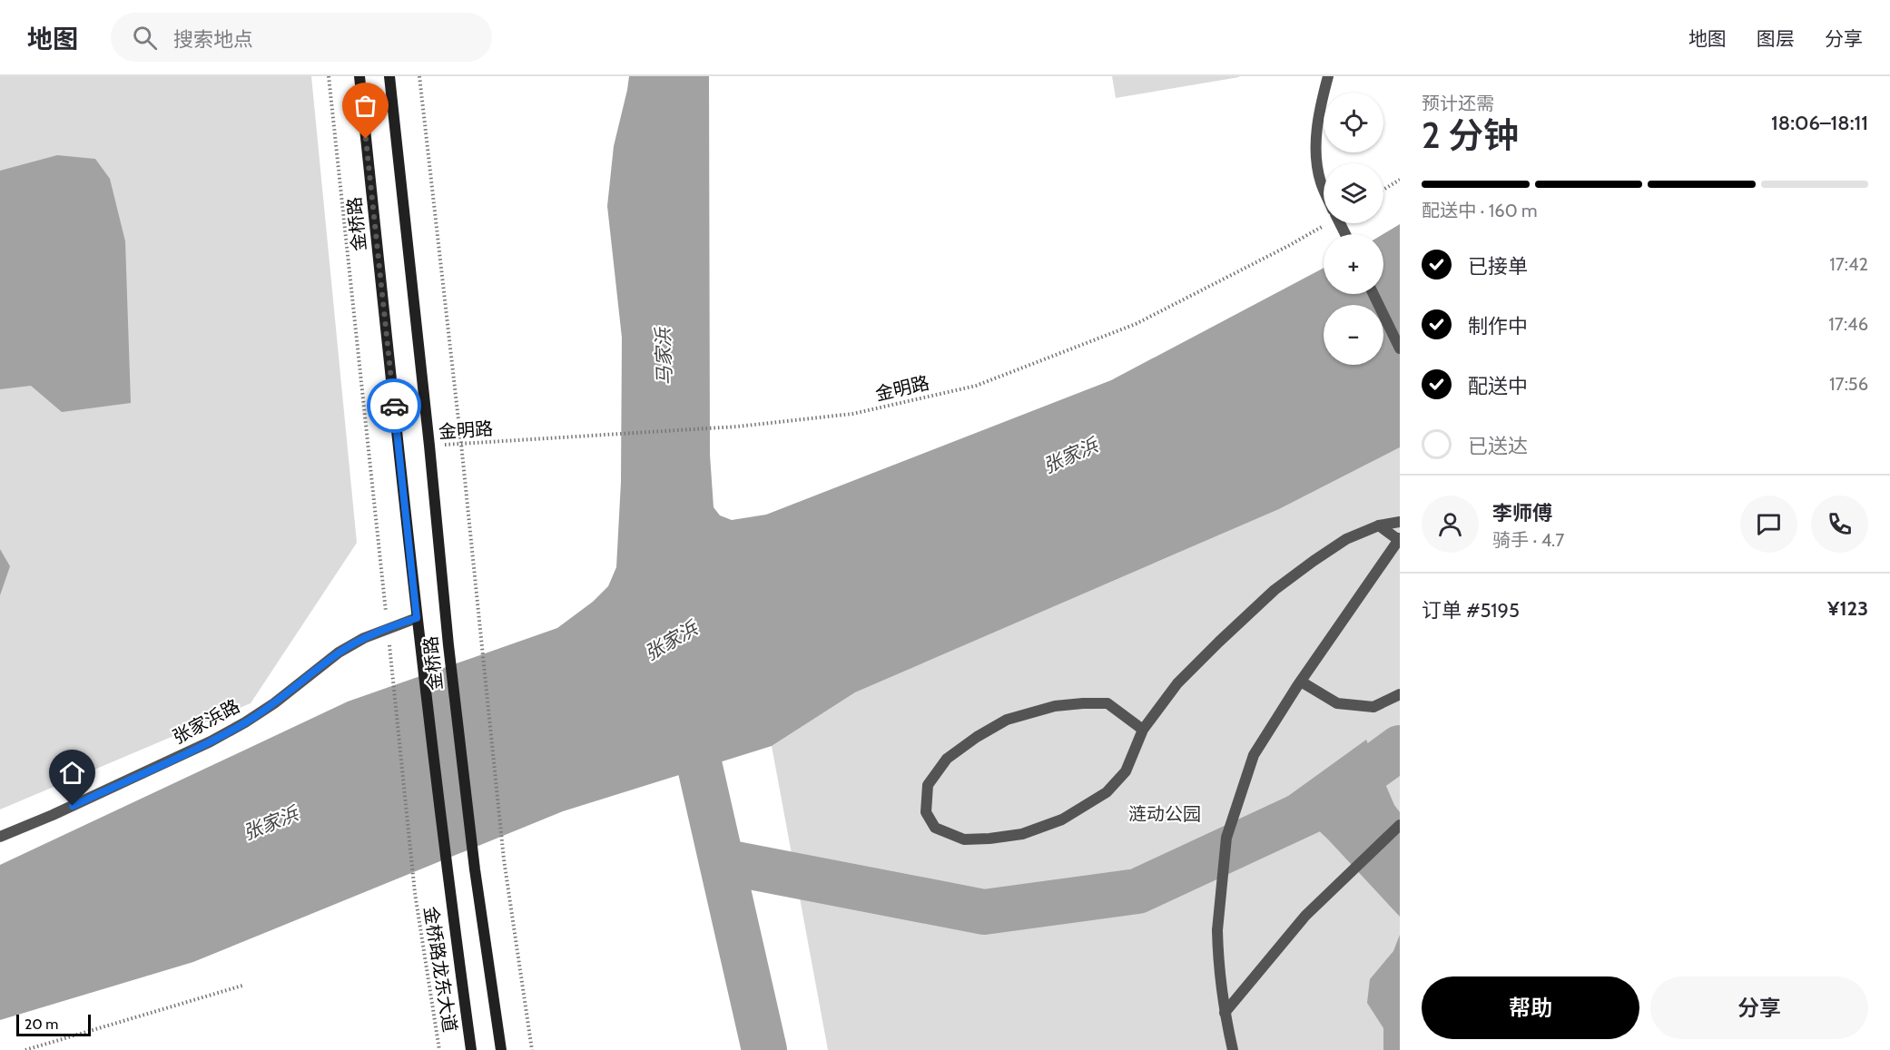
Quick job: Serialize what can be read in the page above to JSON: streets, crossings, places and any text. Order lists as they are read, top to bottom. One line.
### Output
{"streets":{"main road":["金桥路"],"street":["张家浜路"],"path":["金明路","金桥路龙东大道"]},"crossings":[["金桥路","金明路"],["金桥路","张家浜路"],["张家浜路","金桥路龙东大道"]],"water":["马家浜","张家浜"],"parks":["涟动公园"],"scale_bar":"20 m","page":{"header":"地图","search":"搜索地点","nav":["地图","图层","分享"],"heading":["2 分钟","预计还需","18:06–18:11"],"panel":["李师傅","骑手 · 4.7","订单 #5195","¥123"],"map_buttons":["+","−"],"bar":"配送中 · 160 m","list":[["已接单","17:42"],["制作中","17:46"],["配送中","17:56"],"已送达"],"buttons":["帮助","分享"],"scale":"20 m"}}
